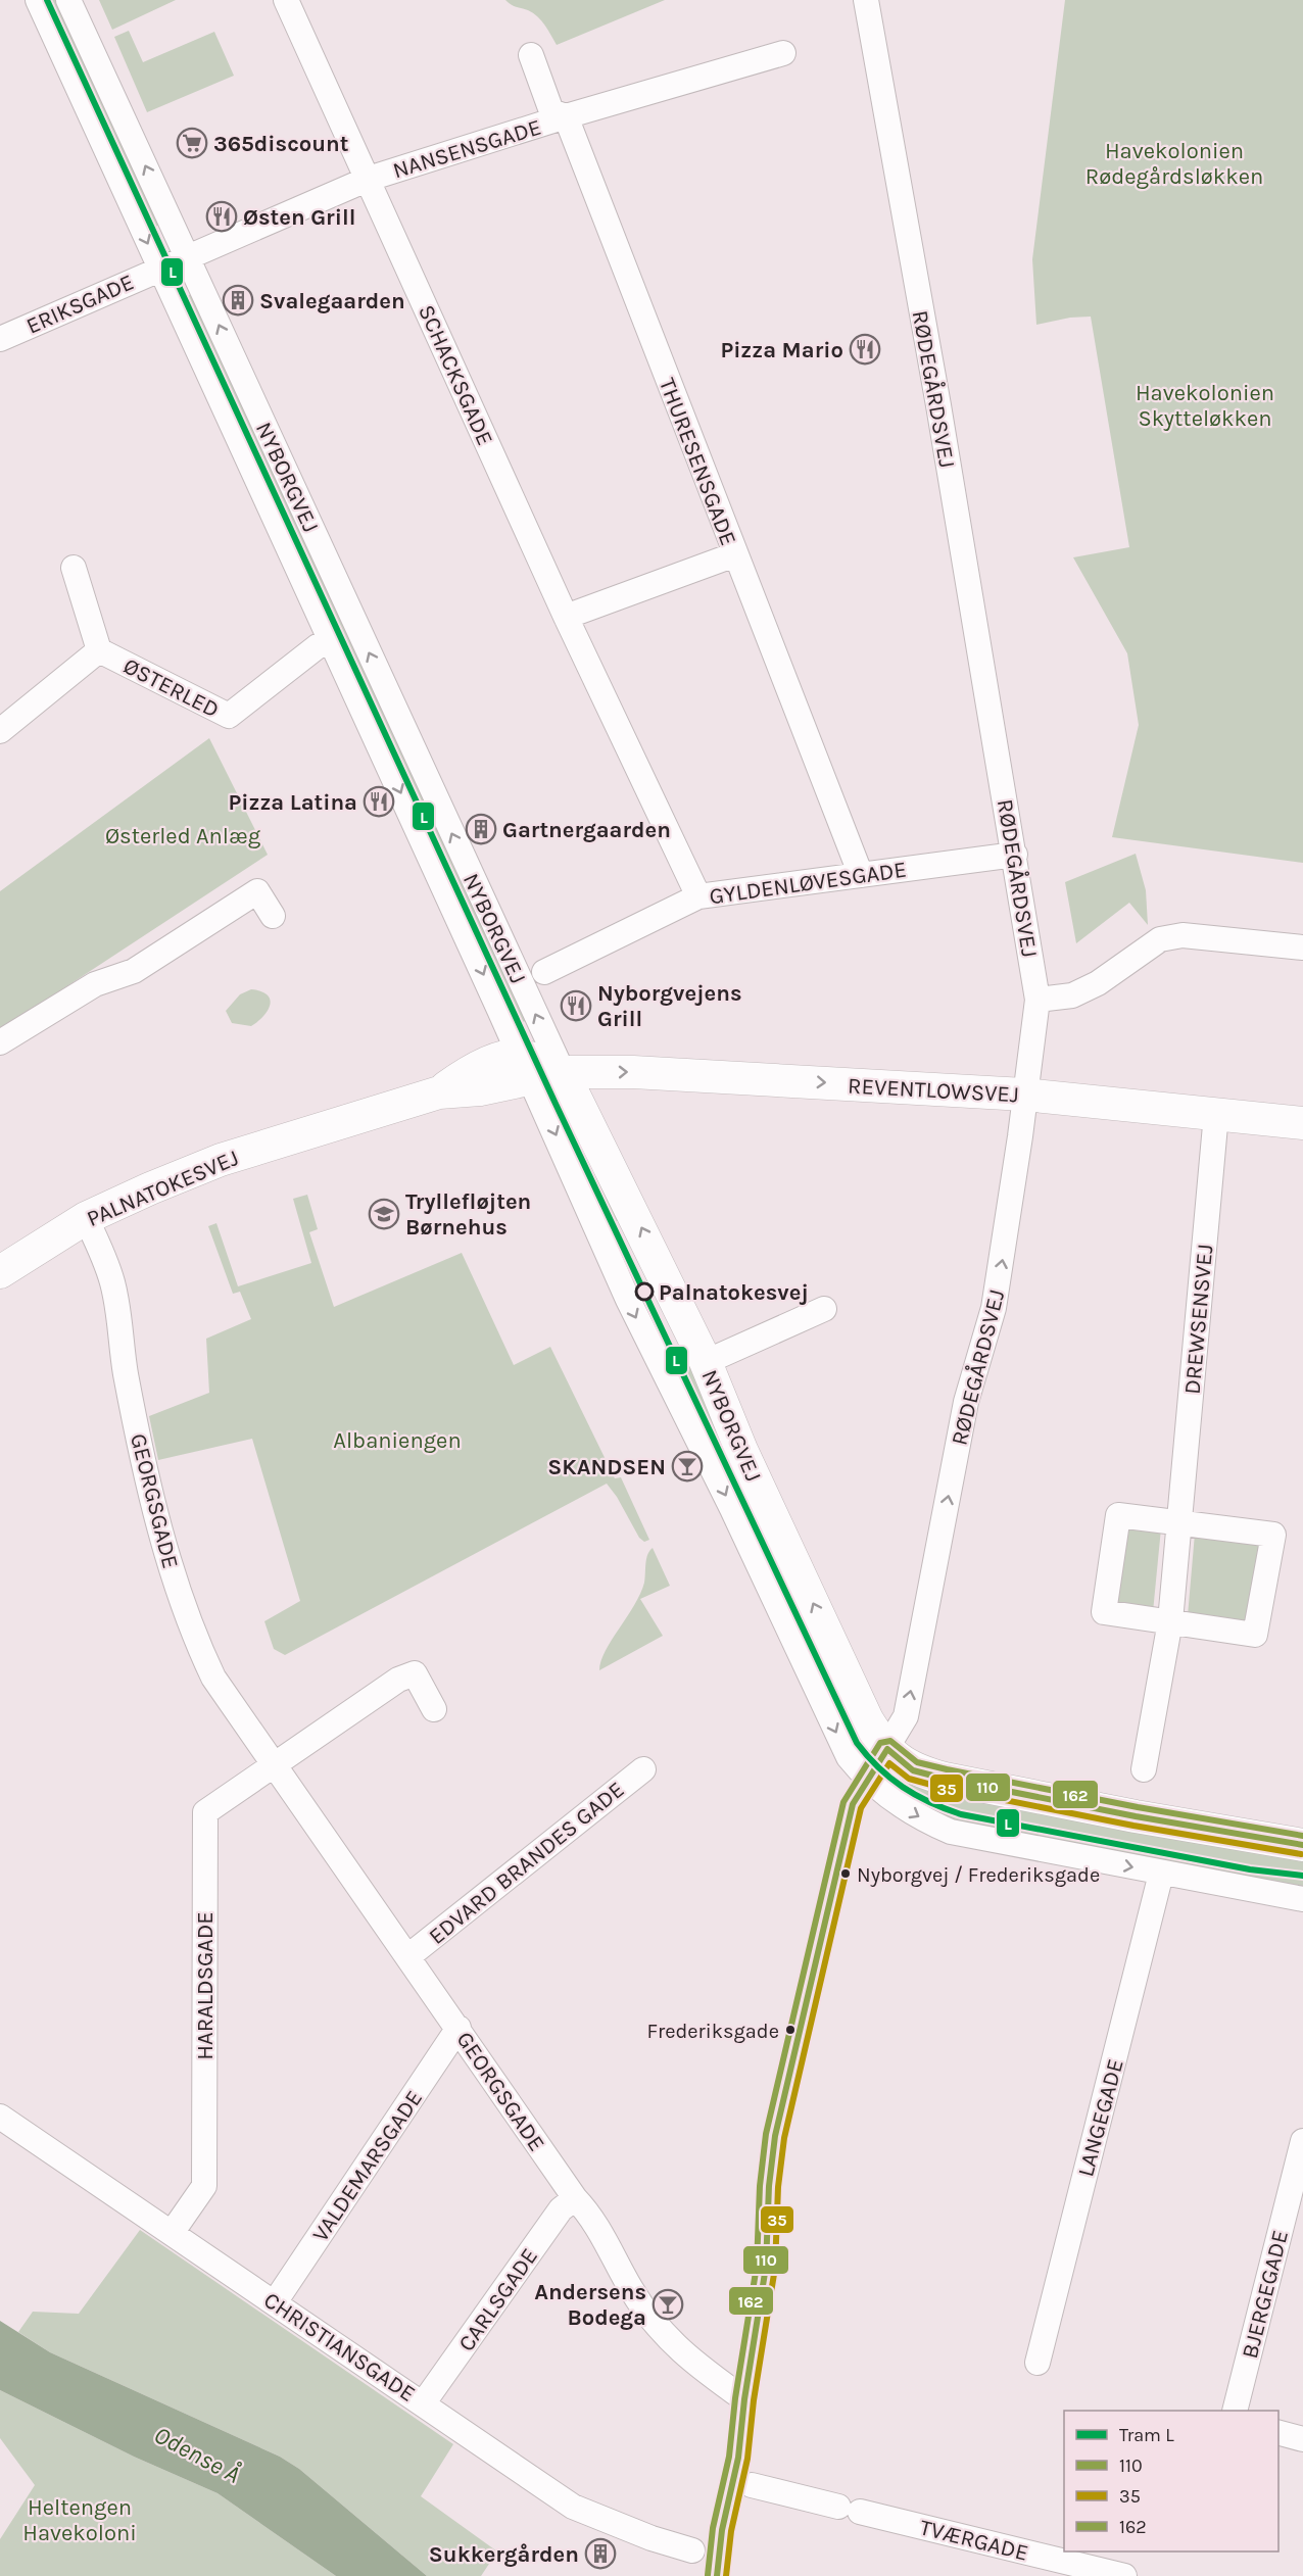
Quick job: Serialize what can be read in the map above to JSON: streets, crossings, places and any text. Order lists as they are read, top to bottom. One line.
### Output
{"streets":{"main road":["NYBORGVEJ","REVENTLOWSVEJ","PALNATOKESVEJ"],"street":["NANSENSGADE","ERIKSGADE","SCHACKSGADE","RØDEGÅRDSVEJ","THURESENSGADE","ØSTERLED","GYLDENLØVESGADE","DREWSENSVEJ","GEORGSGADE","EDVARD BRANDES GADE","HARALDSGADE","LANGEGADE","VALDEMARSGADE","BJERGEGADE","CARLSGADE","CHRISTIANSGADE","TVÆRGADE"]},"crossings":[["NANSENSGADE","ERIKSGADE"],["NANSENSGADE","SCHACKSGADE"],["NANSENSGADE","THURESENSGADE"],["NANSENSGADE","NYBORGVEJ"],["ERIKSGADE","NYBORGVEJ"],["SCHACKSGADE","GYLDENLØVESGADE"],["RØDEGÅRDSVEJ","NYBORGVEJ"],["RØDEGÅRDSVEJ","GYLDENLØVESGADE"],["RØDEGÅRDSVEJ","REVENTLOWSVEJ"],["THURESENSGADE","GYLDENLØVESGADE"],["NYBORGVEJ","ØSTERLED"],["NYBORGVEJ","REVENTLOWSVEJ"],["NYBORGVEJ","PALNATOKESVEJ"],["NYBORGVEJ","LANGEGADE"],["REVENTLOWSVEJ","PALNATOKESVEJ"],["REVENTLOWSVEJ","DREWSENSVEJ"],["PALNATOKESVEJ","GEORGSGADE"],["GEORGSGADE","EDVARD BRANDES GADE"],["GEORGSGADE","HARALDSGADE"],["GEORGSGADE","VALDEMARSGADE"],["GEORGSGADE","CARLSGADE"],["HARALDSGADE","CHRISTIANSGADE"],["VALDEMARSGADE","CHRISTIANSGADE"],["CARLSGADE","CHRISTIANSGADE"]],"one_way":["RØDEGÅRDSVEJ","REVENTLOWSVEJ"],"water":["Odense Å"],"parks":["Havekolonien Rødegårdsløkken","Havekolonien Skytteløkken","Østerled Anlæg","Albaniengen","Heltengen Havekoloni"],"places":{"supermarket":["365discount"],"restaurant":["Østen Grill","Pizza Mario","Pizza Latina","Nyborgvejens Grill"],"building":["Svalegaarden","Gartnergaarden","Sukkergården"],"school or university":["Tryllefløjten Børnehus"],"other":["Palnatokesvej","Nyborgvej / Frederiksgade","Frederiksgade"],"bar":["SKANDSEN","Andersens Bodega"]},"lines":["tram line L","transit line 162","transit line 110","transit line 35"],"legend":["Tram L","110","35","162"]}
